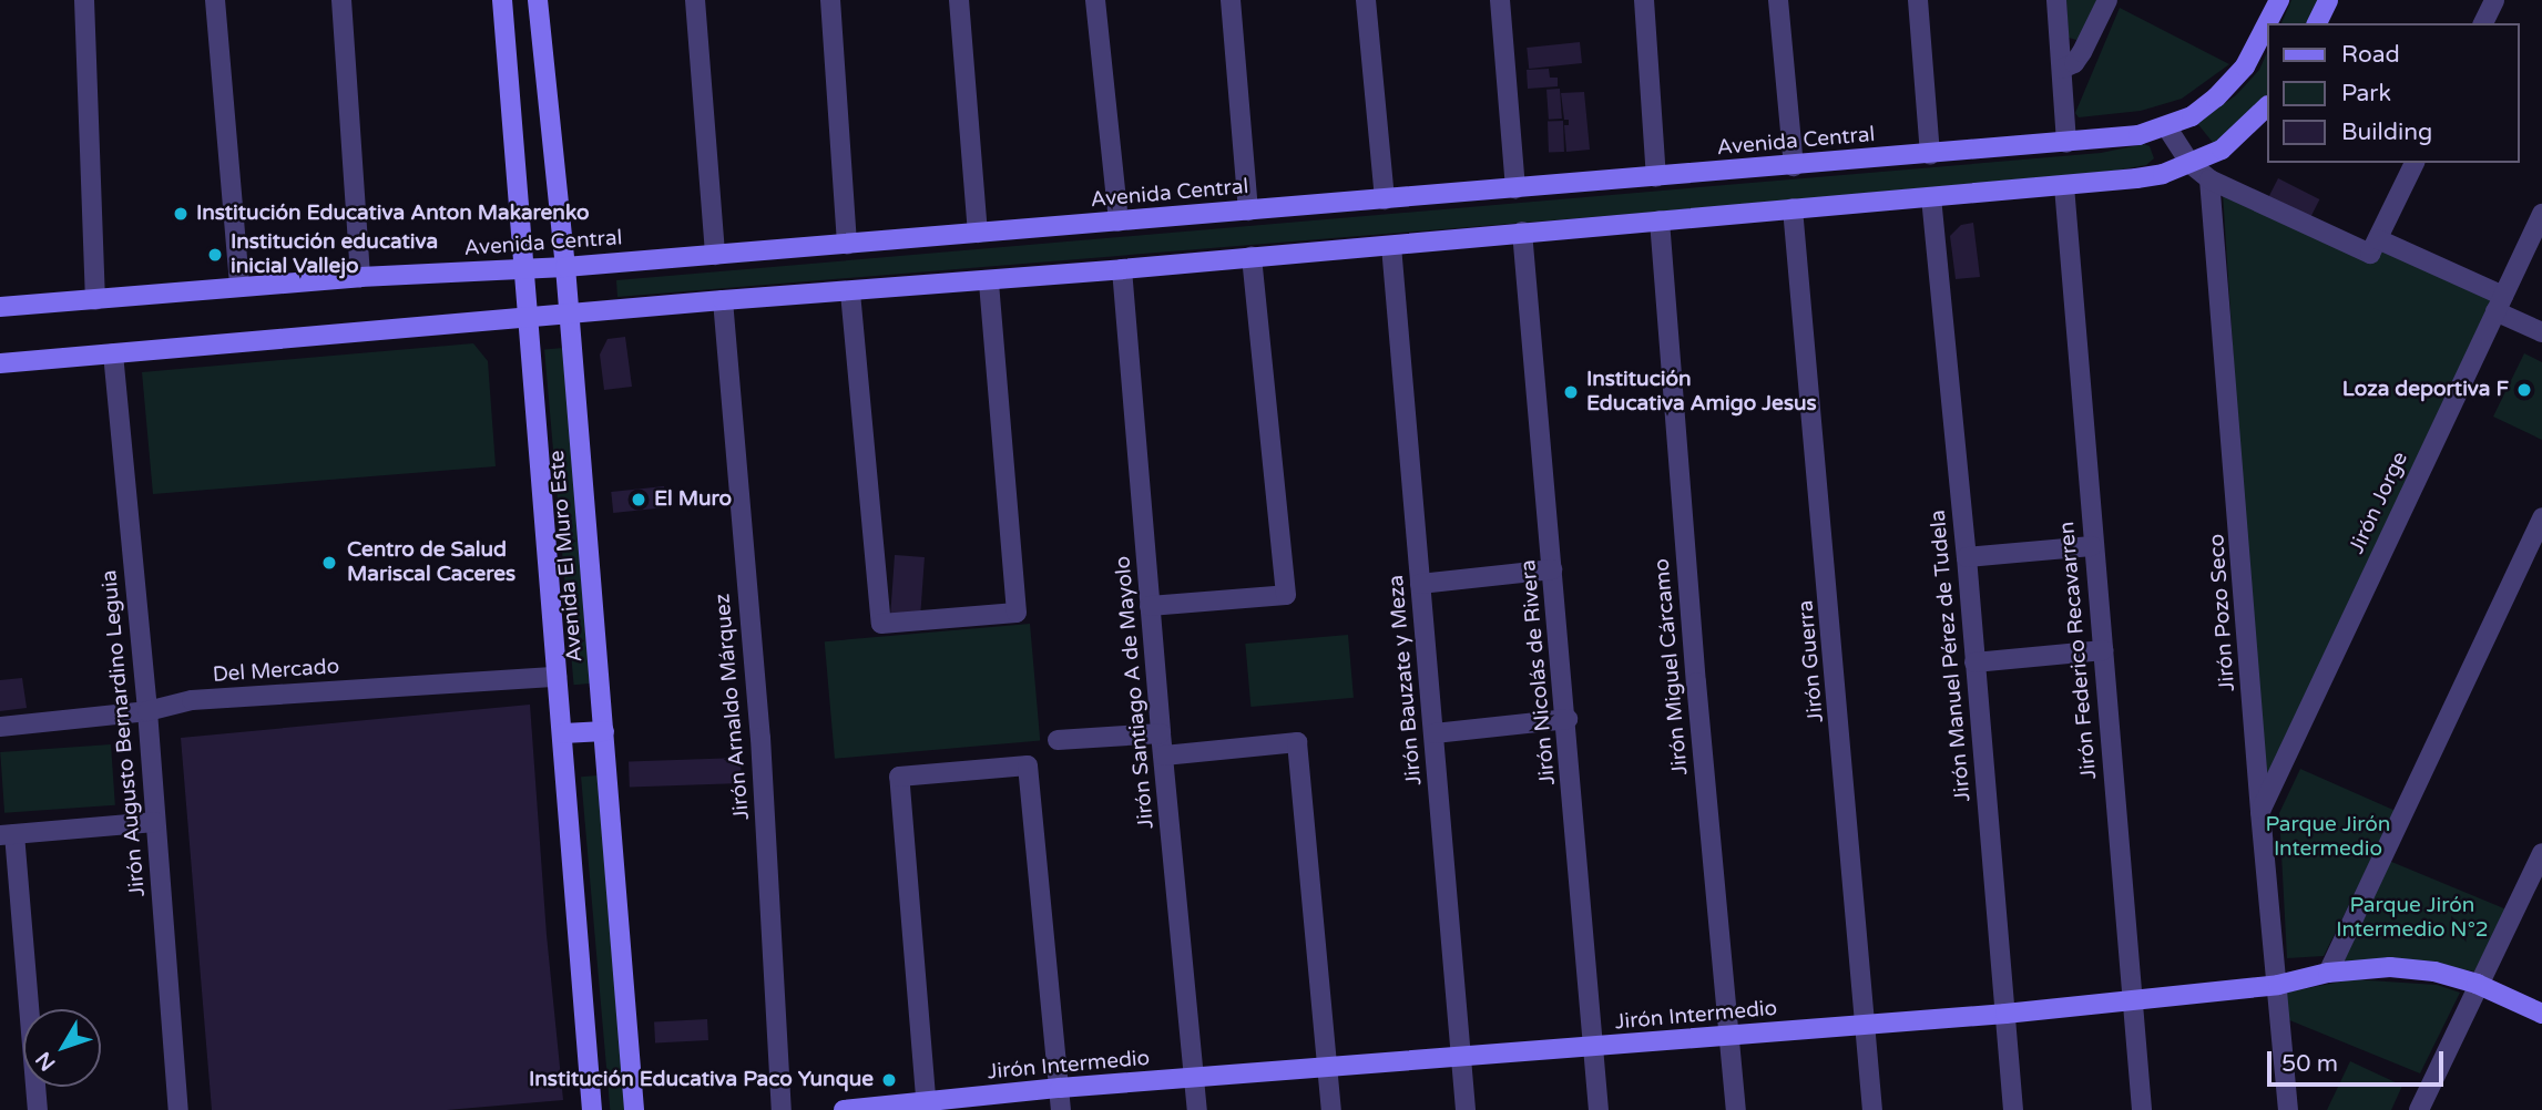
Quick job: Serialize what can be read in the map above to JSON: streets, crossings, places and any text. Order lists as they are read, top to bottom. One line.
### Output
{"streets":{"main road":["Avenida Central","Avenida El Muro Este","Jirón Intermedio"],"street":["Jirón Jorge","Jirón Pozo Seco","Jirón Federico Recavarren","Jirón Manuel Pérez de Tudela","Jirón Guerra","Jirón Miguel Cárcamo","Del Mercado","Jirón Nicolás de Rivera","Jirón Bauzate y Meza","Jirón Santiago A de Mayolo","Jirón Arnaldo Márquez","Jirón Augusto Bernardino Leguia"]},"crossings":[["Avenida Central","Avenida El Muro Este"],["Jirón Jorge","Jirón Pozo Seco"],["Avenida El Muro Este","Del Mercado"],["Jirón Pozo Seco","Jirón Intermedio"],["Jirón Federico Recavarren","Jirón Intermedio"],["Jirón Manuel Pérez de Tudela","Jirón Intermedio"],["Jirón Guerra","Jirón Intermedio"],["Jirón Miguel Cárcamo","Jirón Intermedio"],["Del Mercado","Jirón Augusto Bernardino Leguia"],["Jirón Nicolás de Rivera","Jirón Intermedio"],["Jirón Bauzate y Meza","Jirón Intermedio"],["Jirón Santiago A de Mayolo","Jirón Intermedio"]],"parks":["Parque Jirón Intermedio","Parque Jirón Intermedio N°2"],"places":["Institución Educativa Anton Makarenko","Institución educativa inicial Vallejo","Loza deportiva F","Institución Educativa Amigo Jesus","El Muro","Centro de Salud Mariscal Caceres","Institución Educativa Paco Yunque"],"legend":["Road","Park","Building"],"scale_bar":"50 m","north":"bottom left"}
